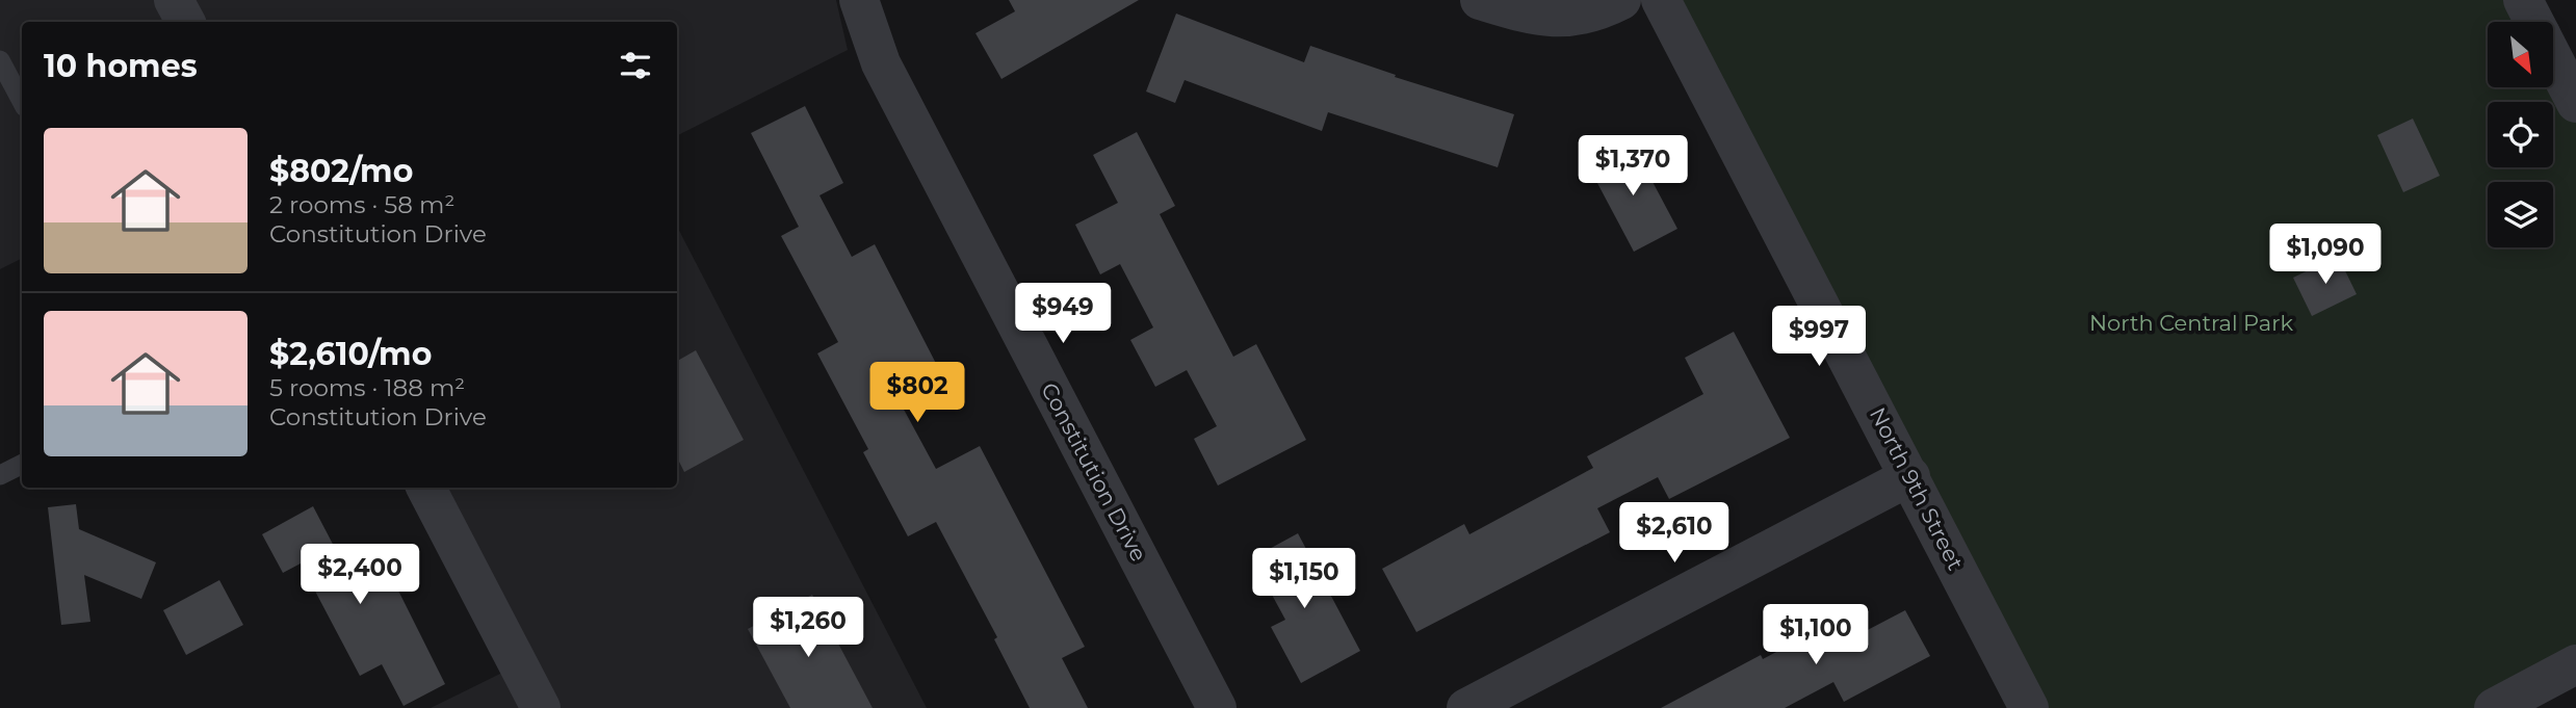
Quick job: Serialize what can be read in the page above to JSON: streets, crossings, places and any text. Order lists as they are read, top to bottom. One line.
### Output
{"streets":{"street":["Constitution Drive","North 9th Street"]},"parks":["North Central Park"],"north":"bottom right","page":{"heading":"10 homes","list":[{"name":"$802/mo","note":"2 rooms · 58 m² · Constitution Drive"},{"name":"$2,610/mo","note":"5 rooms · 188 m² · Constitution Drive"}],"price":["$1,370","$1,090","$949","$997","$802","$2,610","$2,400","$1,150","$1,260","$1,100"]}}
